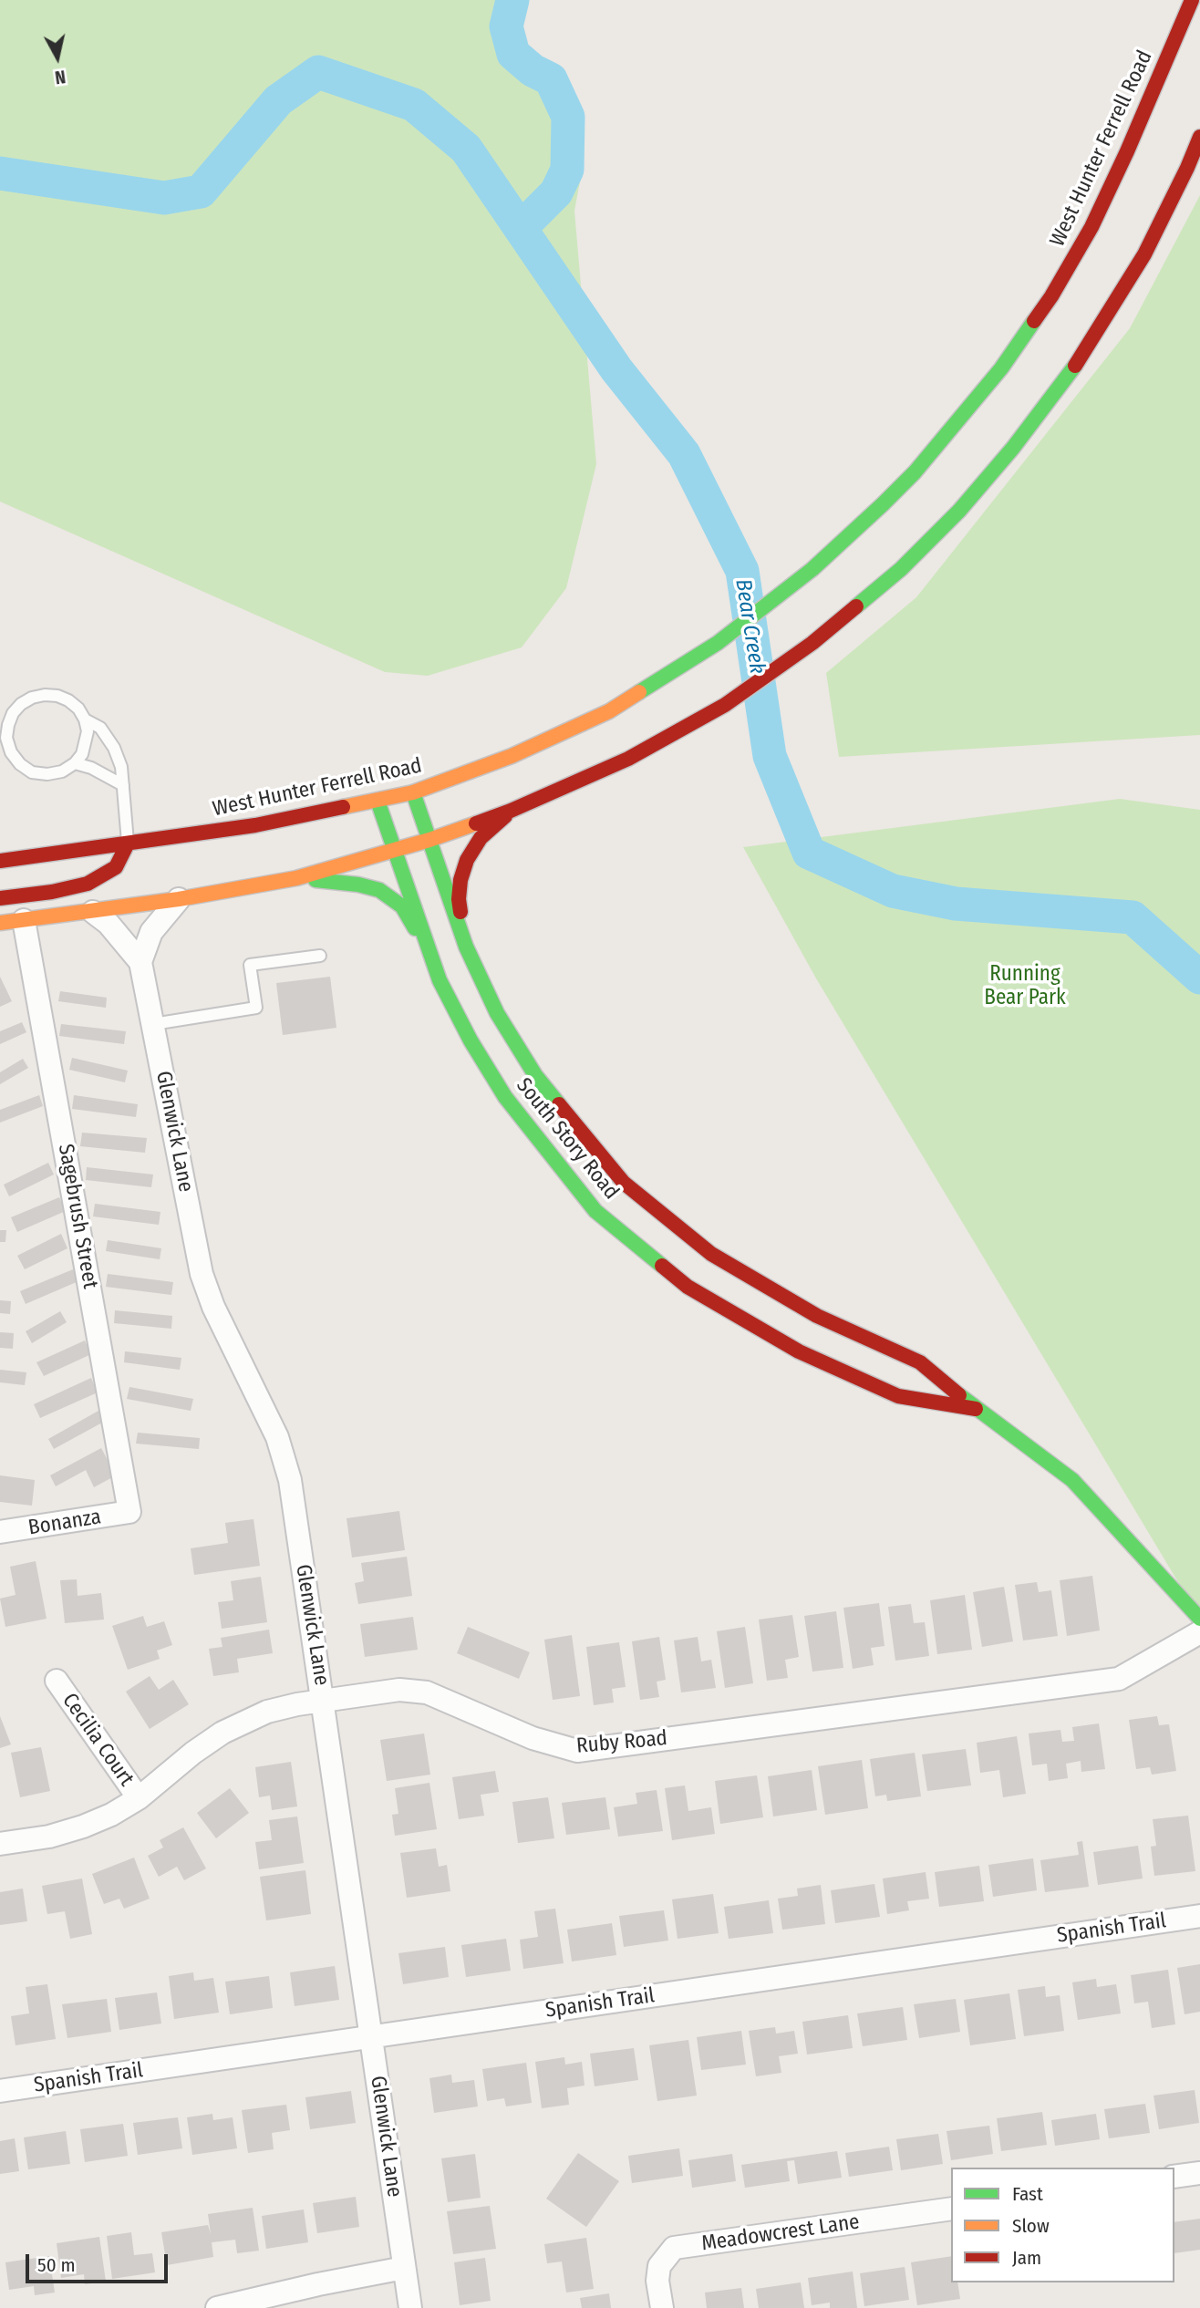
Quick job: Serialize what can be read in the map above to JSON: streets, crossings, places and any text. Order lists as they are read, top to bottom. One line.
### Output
{"streets":{"main road":["West Hunter Ferrell Road","South Story Road"],"street":["Glenwick Lane","Sagebrush Street","Bonanza","Cecilia Court","Ruby Road","Spanish Trail","Meadowcrest Lane"]},"crossings":[["West Hunter Ferrell Road","South Story Road"],["Glenwick Lane","Ruby Road"],["Glenwick Lane","Spanish Trail"],["Sagebrush Street","Bonanza"],["Cecilia Court","Ruby Road"]],"water":["Bear Creek"],"parks":["Running Bear Park"],"legend":["Fast","Slow","Jam"],"scale_bar":"50 m","north":"bottom"}
